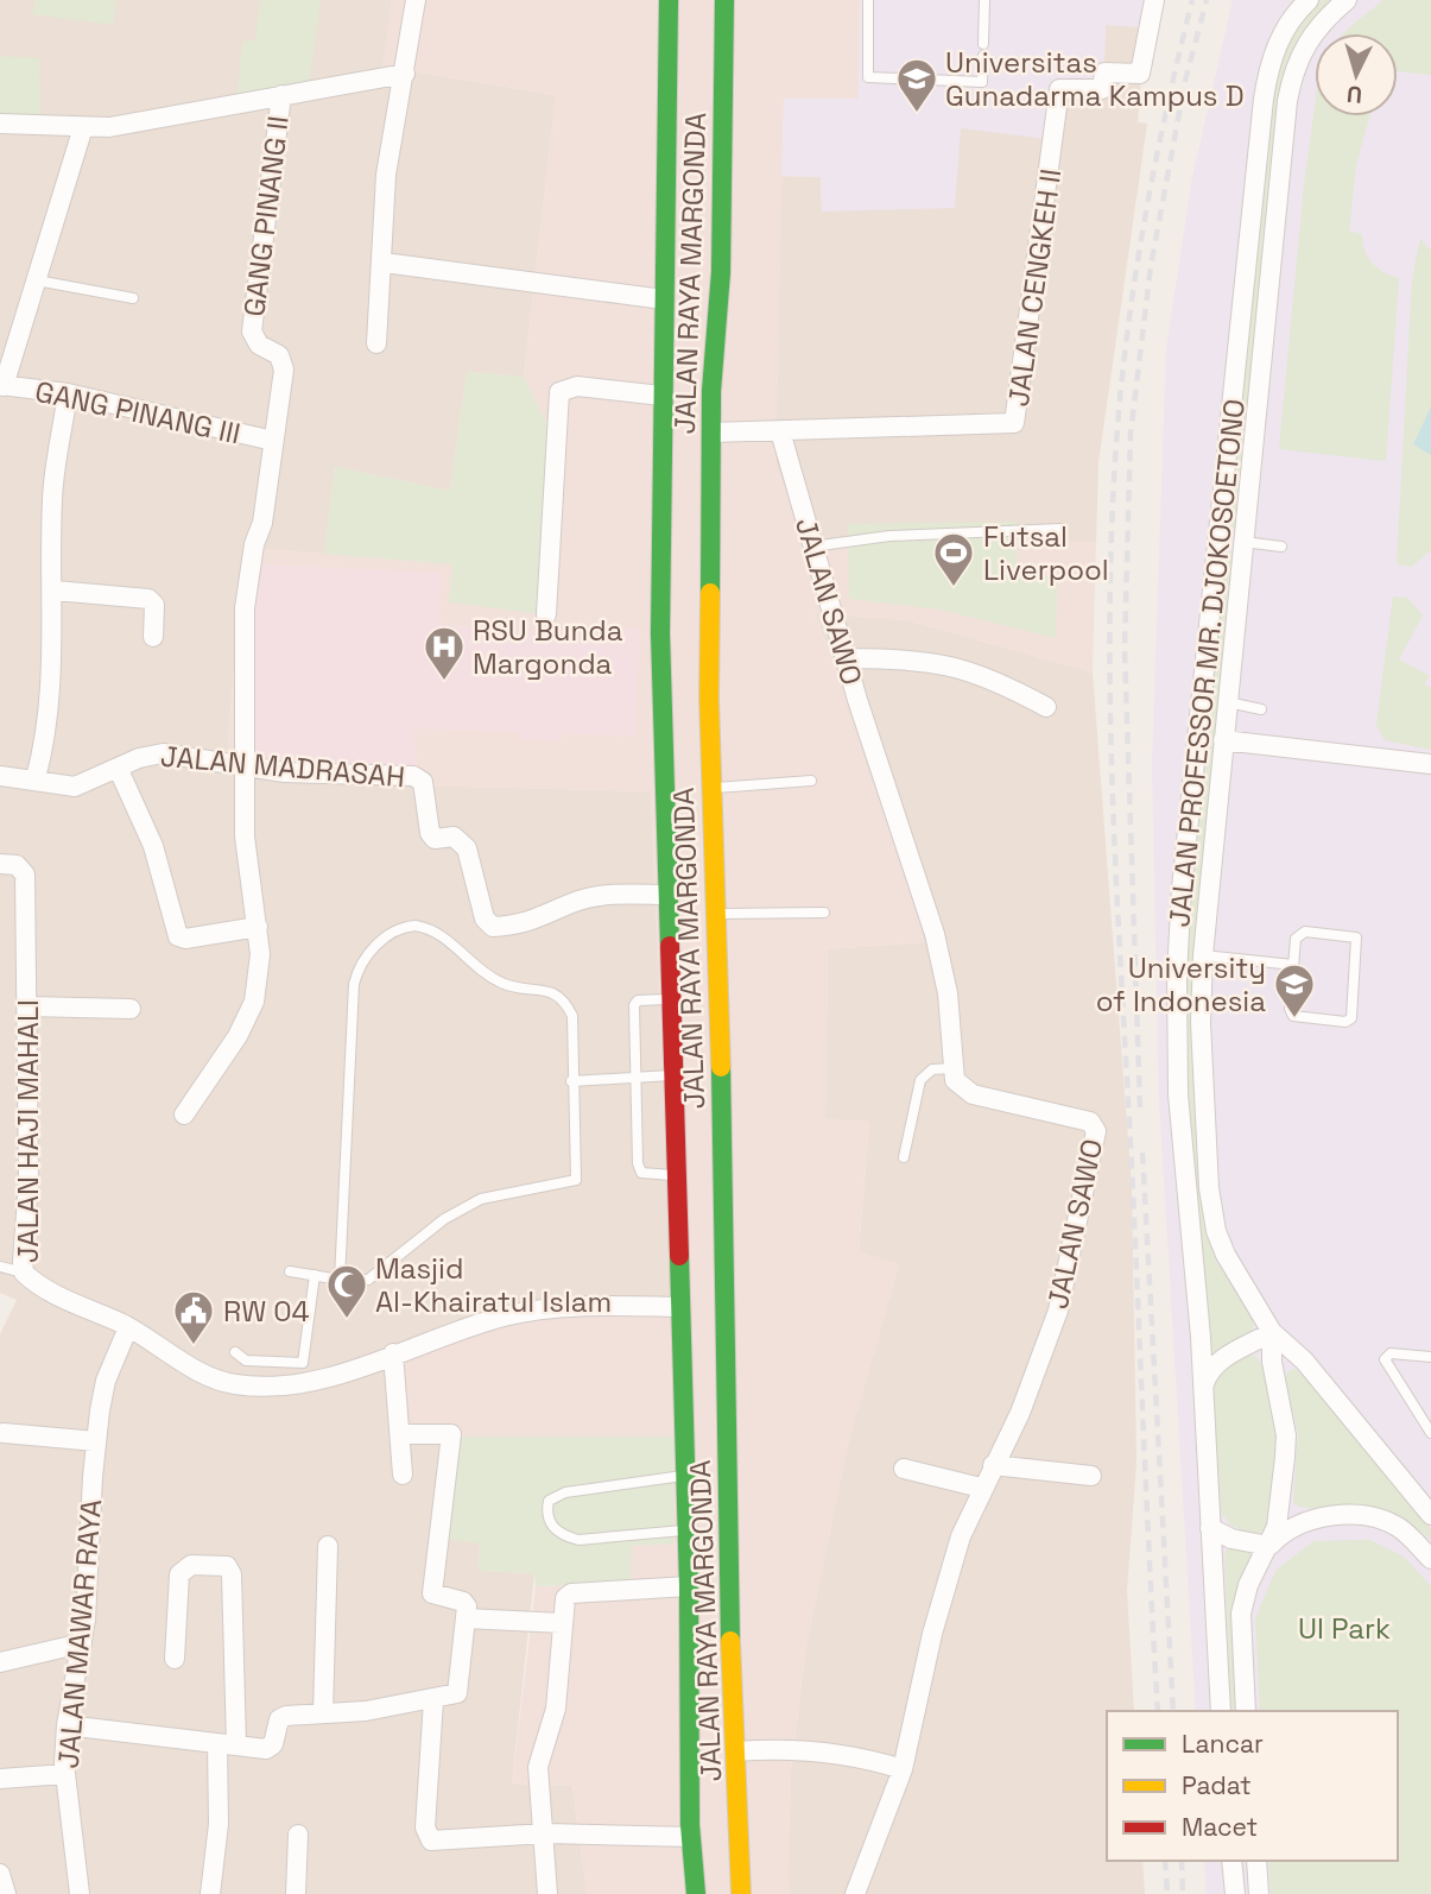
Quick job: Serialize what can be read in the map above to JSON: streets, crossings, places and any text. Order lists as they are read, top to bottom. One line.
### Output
{"streets":{"main road":["JALAN RAYA MARGONDA"],"street":["GANG PINANG II","JALAN CENGKEH II","GANG PINANG III","JALAN SAWO","JALAN PROFESSOR MR. DJOKOSOETONO","JALAN MADRASAH","JALAN HAJI MAHALI","JALAN MAWAR RAYA"]},"crossings":[["GANG PINANG II","GANG PINANG III"],["GANG PINANG II","JALAN MADRASAH"],["JALAN RAYA MARGONDA","JALAN MADRASAH"],["JALAN RAYA MARGONDA","JALAN HAJI MAHALI"],["JALAN CENGKEH II","JALAN SAWO"],["JALAN HAJI MAHALI","JALAN MAWAR RAYA"]],"parks":["UI Park"],"places":{"school or university":["Universitas Gunadarma Kampus D","University of Indonesia"],"sports":["Futsal Liverpool"],"hospital":["RSU Bunda Margonda"],"mosque":["Masjid Al-Khairatul Islam"],"public building":["RW 04"]},"legend":["Lancar","Padat","Macet"],"north":"bottom"}
